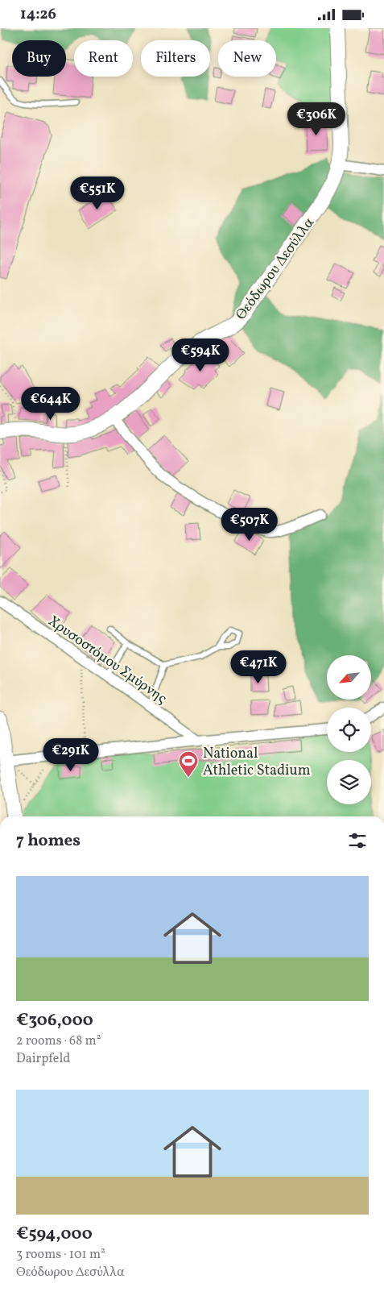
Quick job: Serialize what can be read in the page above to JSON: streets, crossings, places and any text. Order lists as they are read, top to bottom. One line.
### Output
{"streets":{"street":["Θεόδωρου Δεσύλλα","Χρυσοστόμου Σμύρνης"]},"places":{"sports":["National Athletic Stadium"]},"north":"bottom left","page":{"status":"14:26","chip":["Buy","Rent","Filters","New"],"price":["€306K","€551K","€594K","€644K","€507K","€471K","€291K"],"heading":"7 homes","list":[{"name":"€306,000","note":"2 rooms · 68 m² · Dairpfeld"},{"name":"€594,000","note":"3 rooms · 101 m² · Θεόδωρου Δεσύλλα"}]}}
